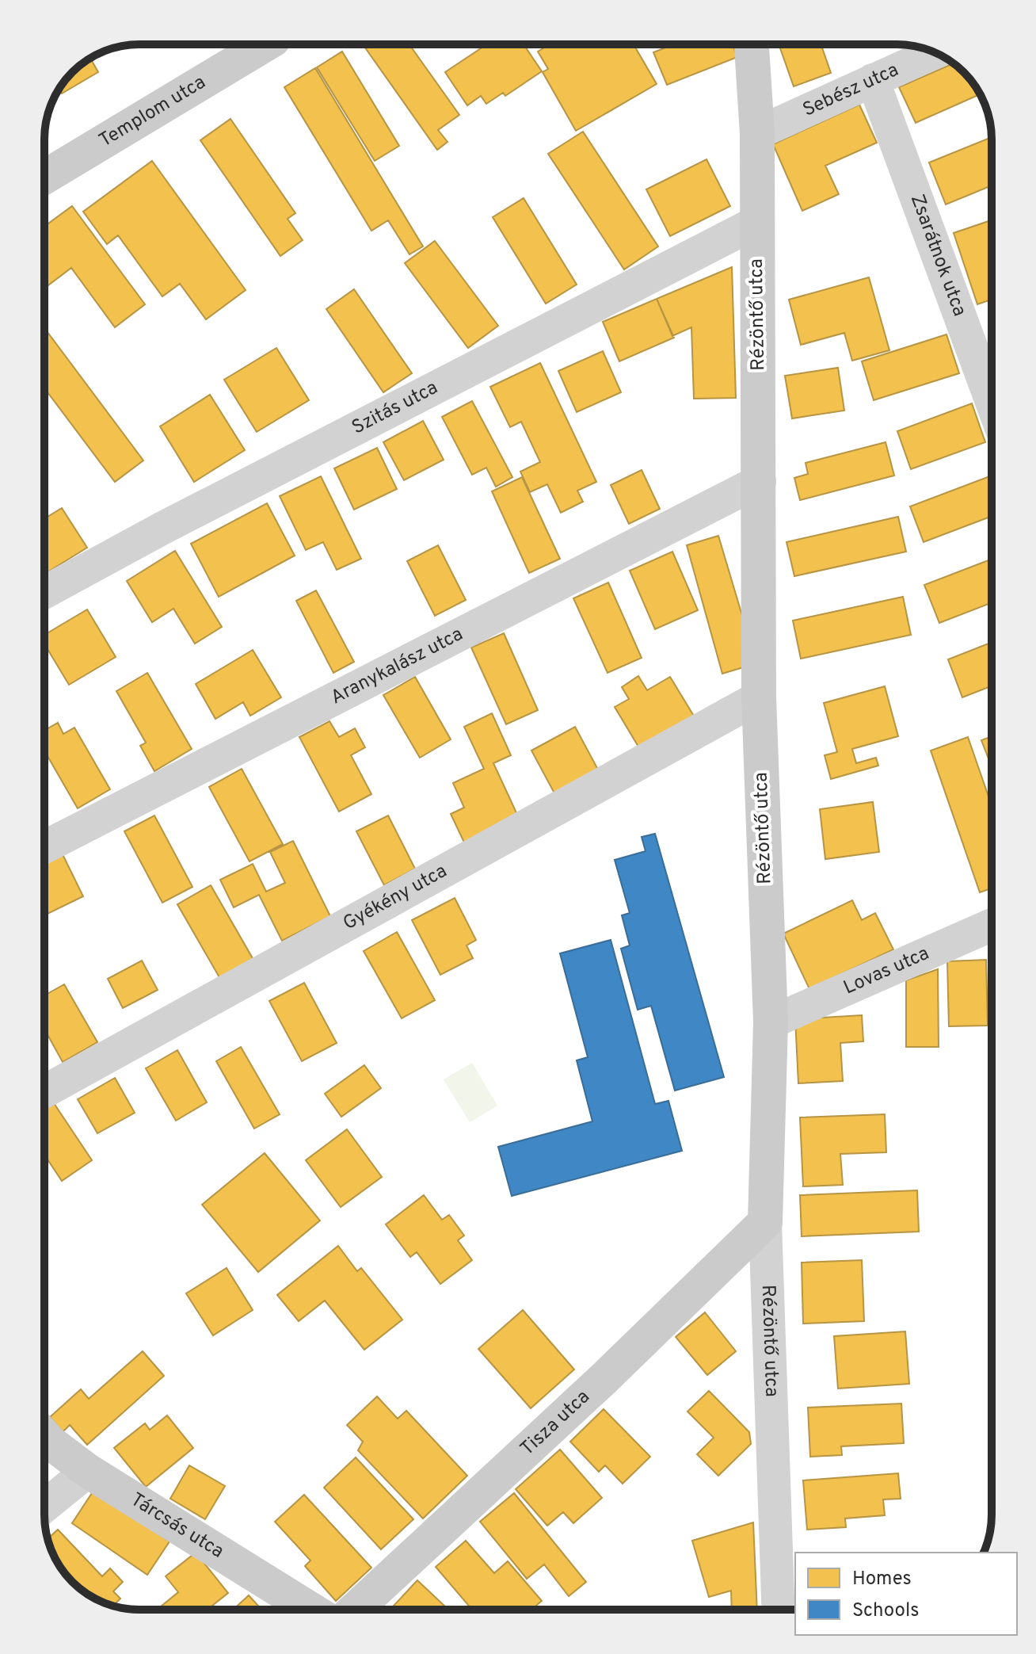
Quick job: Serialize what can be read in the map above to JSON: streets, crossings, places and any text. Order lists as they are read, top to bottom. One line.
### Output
{"streets":{"main road":["Templom utca","Rézöntő utca","Tisza utca","Tárcsás utca"],"street":["Sebész utca","Zsarátnok utca","Szitás utca","Aranykalász utca","Gyékény utca","Lovas utca"]},"crossings":[["Sebész utca","Zsarátnok utca"],["Sebész utca","Rézöntő utca"],["Rézöntő utca","Szitás utca"],["Rézöntő utca","Aranykalász utca"],["Rézöntő utca","Gyékény utca"],["Rézöntő utca","Lovas utca"],["Rézöntő utca","Tisza utca"]],"legend":["Homes","Schools"]}
